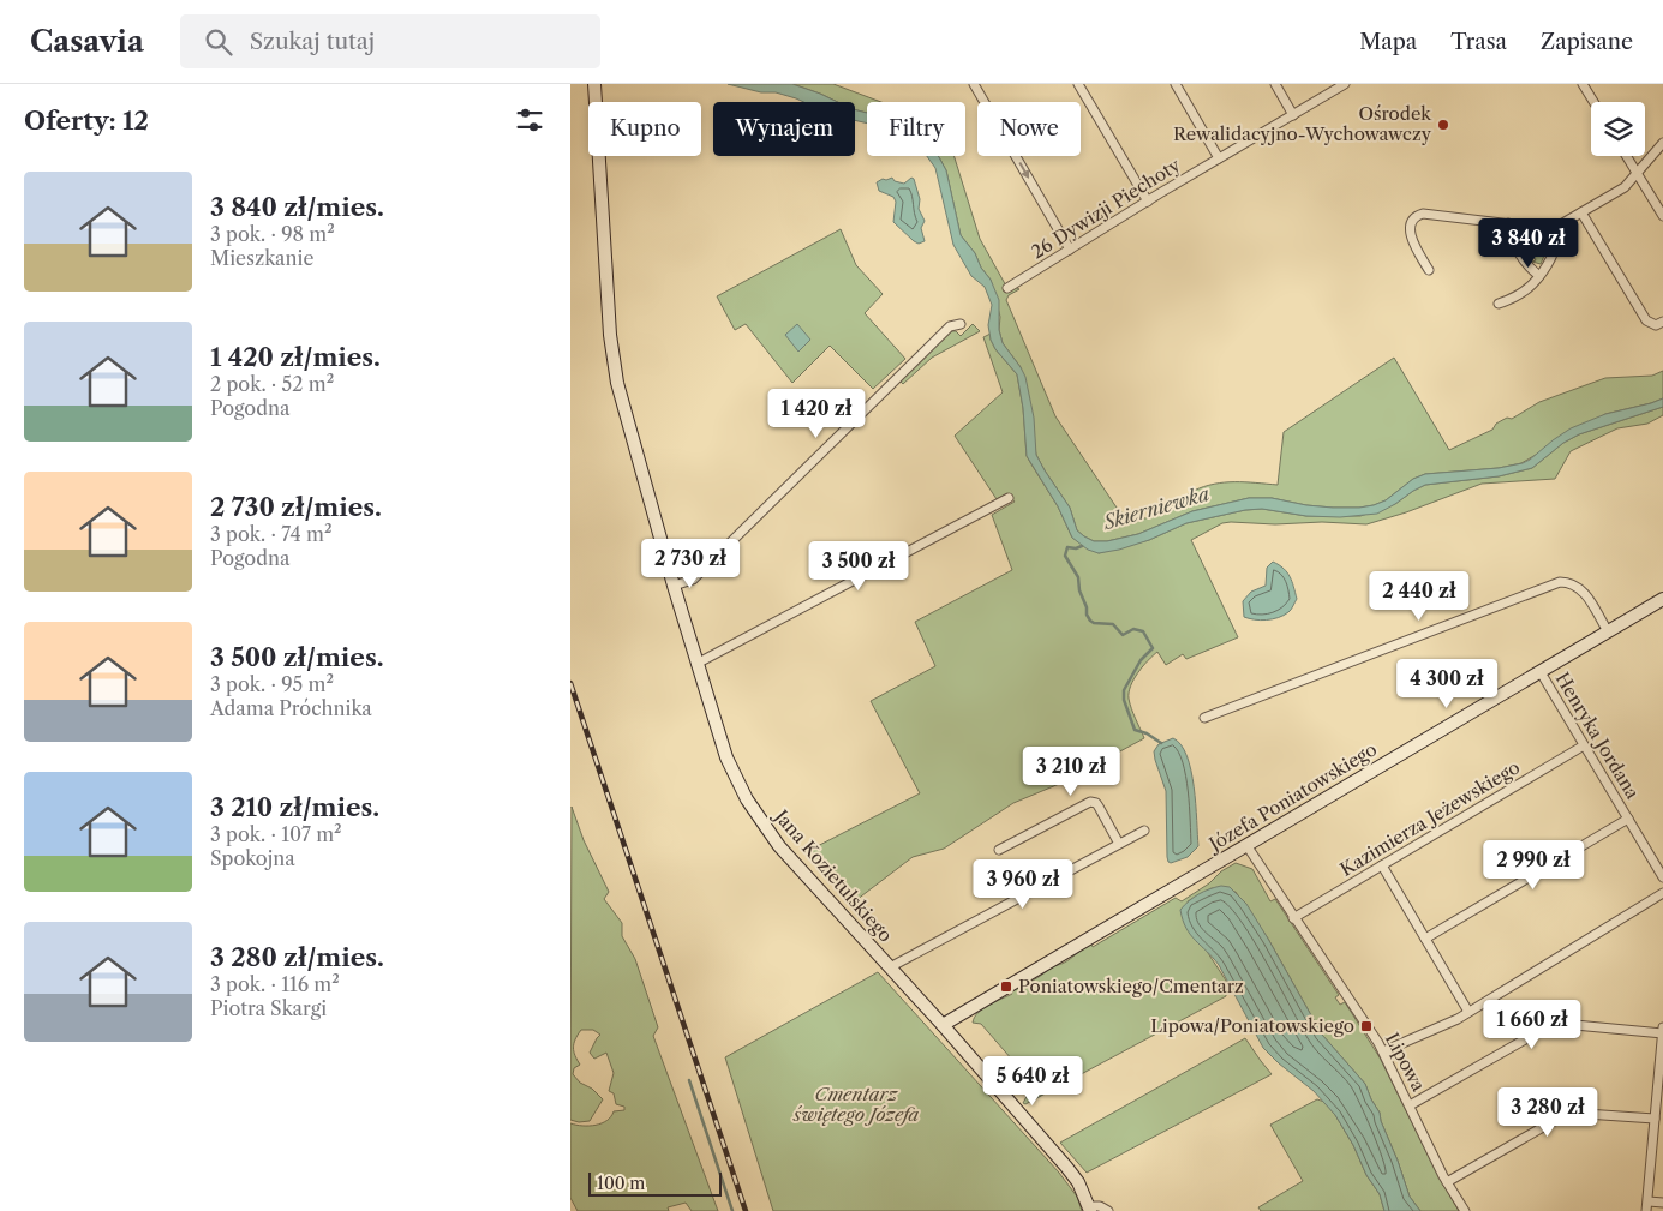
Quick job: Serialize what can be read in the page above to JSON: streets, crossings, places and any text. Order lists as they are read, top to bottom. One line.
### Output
{"streets":{"main road":["Józefa Poniatowskiego","Jana Kozietulskiego"],"street":["26 Dywizji Piechoty","Henryka Jordana","Kazimierza Jeżewskiego","Lipowa"]},"crossings":[["Henryka Jordana","Józefa Poniatowskiego"],["Henryka Jordana","Kazimierza Jeżewskiego"],["Józefa Poniatowskiego","Jana Kozietulskiego"],["Józefa Poniatowskiego","Lipowa"],["Kazimierza Jeżewskiego","Lipowa"]],"water":["Skierniewka"],"parks":["Cmentarz świętego Józefa"],"places":{"other":["Ośrodek Rewalidacyjno-Wychowawczy"],"transit":["Poniatowskiego/Cmentarz","Lipowa/Poniatowskiego"]},"scale_bar":"100 m","page":{"header":"Casavia","search":"Szukaj tutaj","nav":["Mapa","Trasa","Zapisane"],"heading":"Oferty: 12","chip":["Kupno","Wynajem","Filtry","Nowe"],"list":[{"name":"3 840 zł/mies.","note":"3 pok. · 98 m² · Mieszkanie"},{"name":"1 420 zł/mies.","note":"2 pok. · 52 m² · Pogodna"},{"name":"2 730 zł/mies.","note":"3 pok. · 74 m² · Pogodna"},{"name":"3 500 zł/mies.","note":"3 pok. · 95 m² · Adama Próchnika"},{"name":"3 210 zł/mies.","note":"3 pok. · 107 m² · Spokojna"},{"name":"3 280 zł/mies.","note":"3 pok. · 116 m² · Piotra Skargi"}],"price":["3 840 zł","1 420 zł","2 730 zł","3 500 zł","2 440 zł","4 300 zł","3 210 zł","2 990 zł","3 960 zł","1 660 zł","5 640 zł","3 280 zł"],"scale":"100 m"}}
